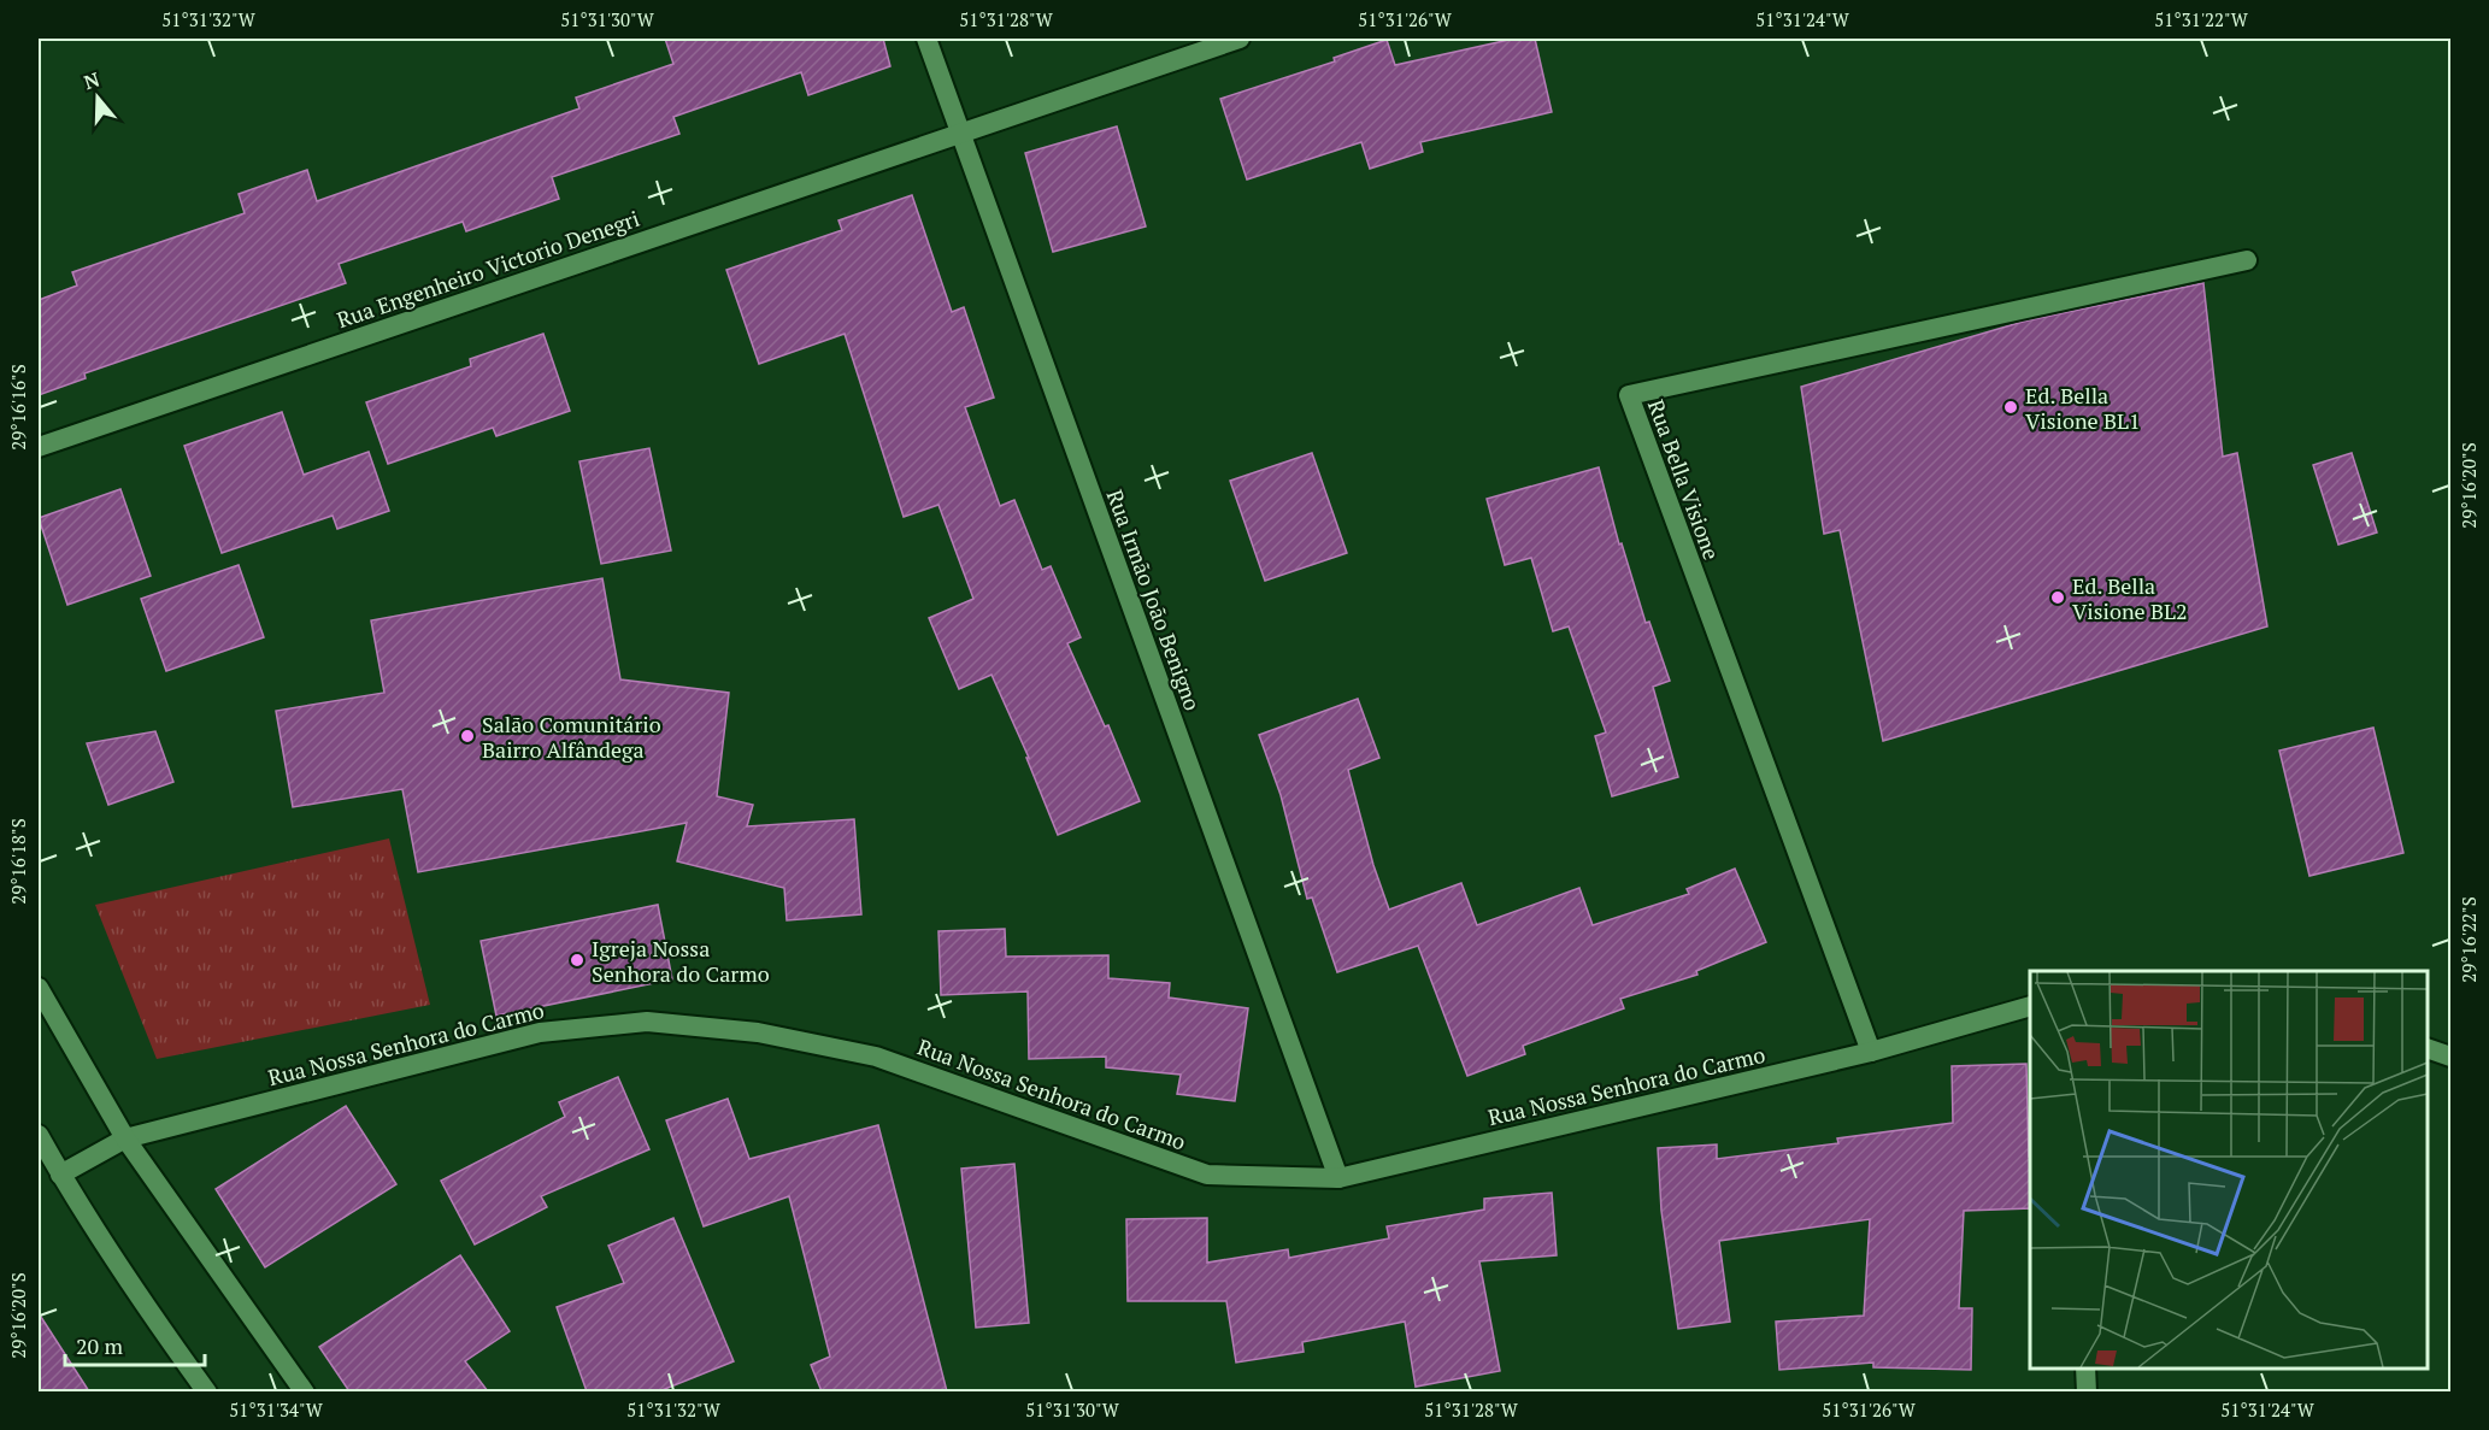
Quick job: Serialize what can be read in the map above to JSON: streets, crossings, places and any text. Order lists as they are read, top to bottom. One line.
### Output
{"streets":{"street":["Rua Engenheiro Victorio Denegri","Rua Bella Visione","Rua Irmão João Benigno","Rua Nossa Senhora do Carmo"]},"crossings":[["Rua Engenheiro Victorio Denegri","Rua Irmão João Benigno"],["Rua Bella Visione","Rua Nossa Senhora do Carmo"],["Rua Irmão João Benigno","Rua Nossa Senhora do Carmo"]],"places":["Ed. Bella Visione BL1","Ed. Bella Visione BL2","Salão Comunitário Bairro Alfândega","Igreja Nossa Senhora do Carmo"],"scale_bar":"20 m","north":"top","coordinates":["51°31'32\"W","51°31'30\"W","51°31'28\"W","51°31'26\"W","51°31'24\"W","51°31'22\"W","29°16'16\"S","29°16'20\"S","29°16'18\"S","29°16'22\"S","51°31'34\"W"]}
